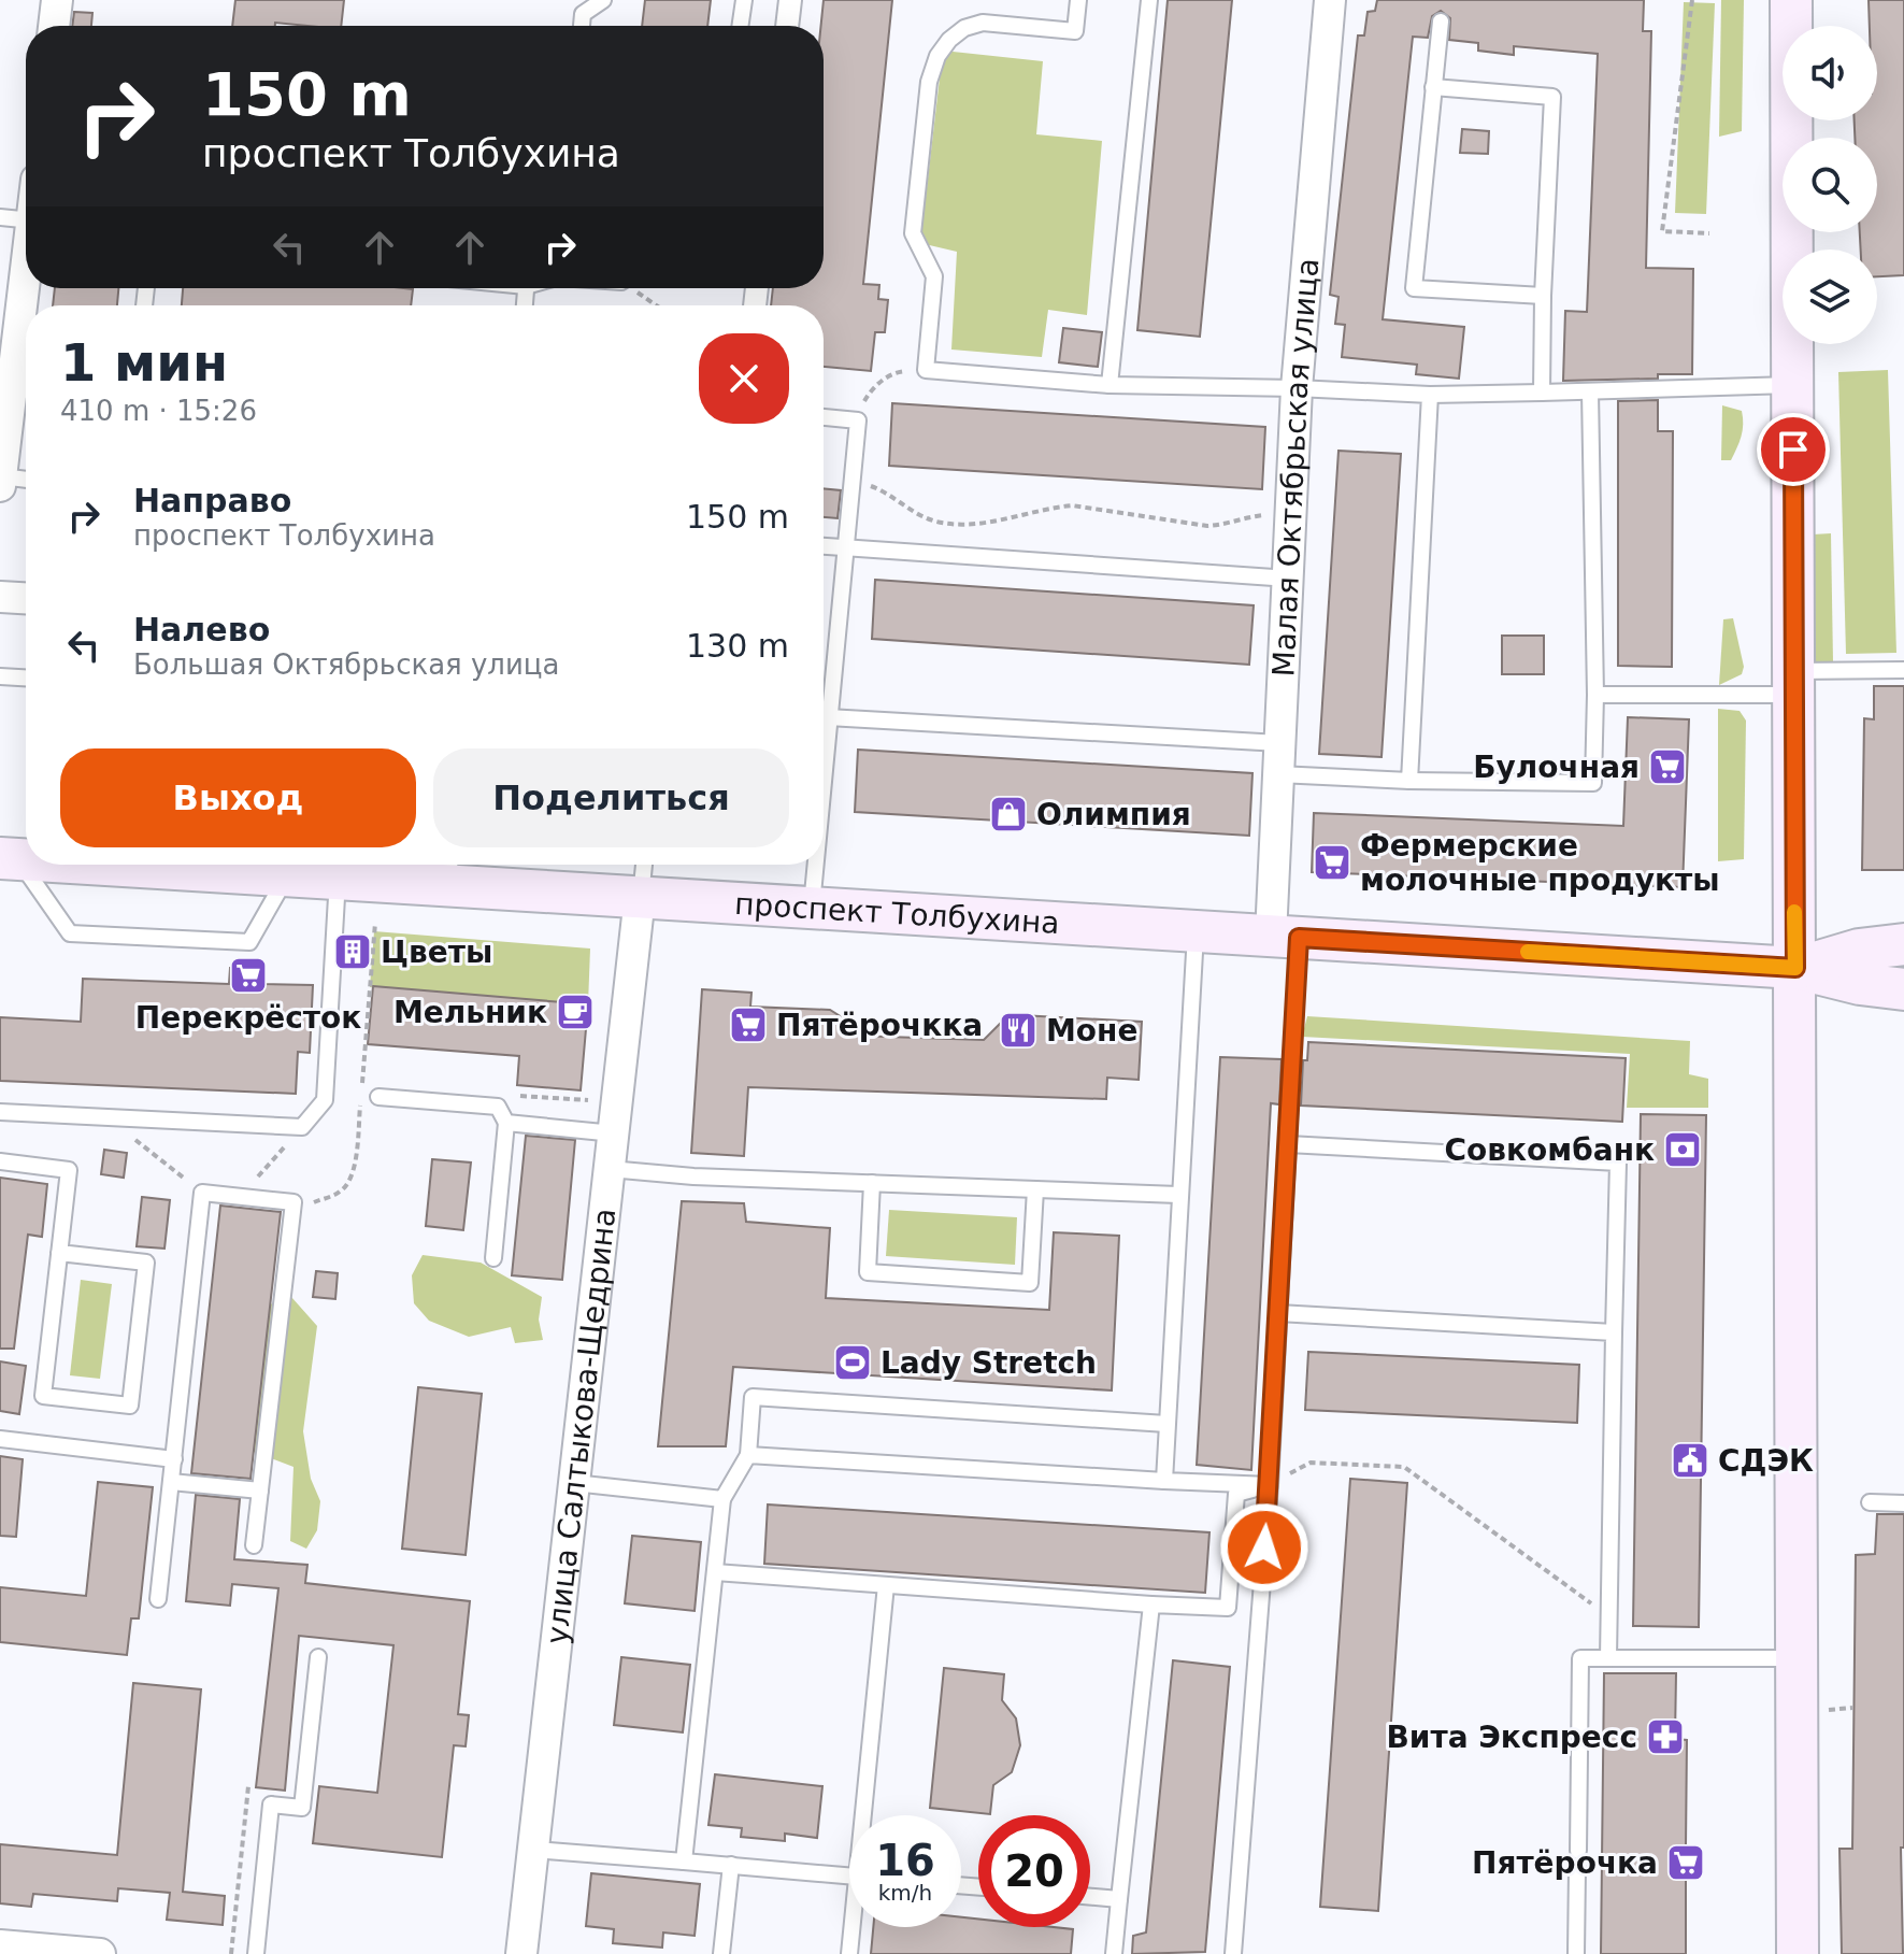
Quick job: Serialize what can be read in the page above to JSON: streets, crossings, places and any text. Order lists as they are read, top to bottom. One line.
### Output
{"streets":{"main road":["проспект Толбухина"],"street":["Малая Октябрьская улица","улица Салтыкова-Щедрина"]},"crossings":[["Малая Октябрьская улица","проспект Толбухина"],["проспект Толбухина","улица Салтыкова-Щедрина"]],"places":{"supermarket":["Булочная","Фермерские молочные продукты","Перекрёсток","Пятёрочкка","Пятёрочка"],"shop":["Олимпия"],"building":["Цветы"],"cafe":["Мельник"],"restaurant":["Моне"],"bank":["Совкомбанк"],"sports":["Lady Stretch"],"public building":["СДЭК"],"pharmacy":["Вита Экспресс"]},"page":{"turn":["150 m","проспект Толбухина"],"heading":["1 мин","410 m · 15:26"],"list":[{"name":"Направо","note":"проспект Толбухина","value":"150 m"},{"name":"Налево","note":"Большая Октябрьская улица","value":"130 m"}],"buttons":["Выход","Поделиться"],"speed":"16 km/h","limit":"20"}}
